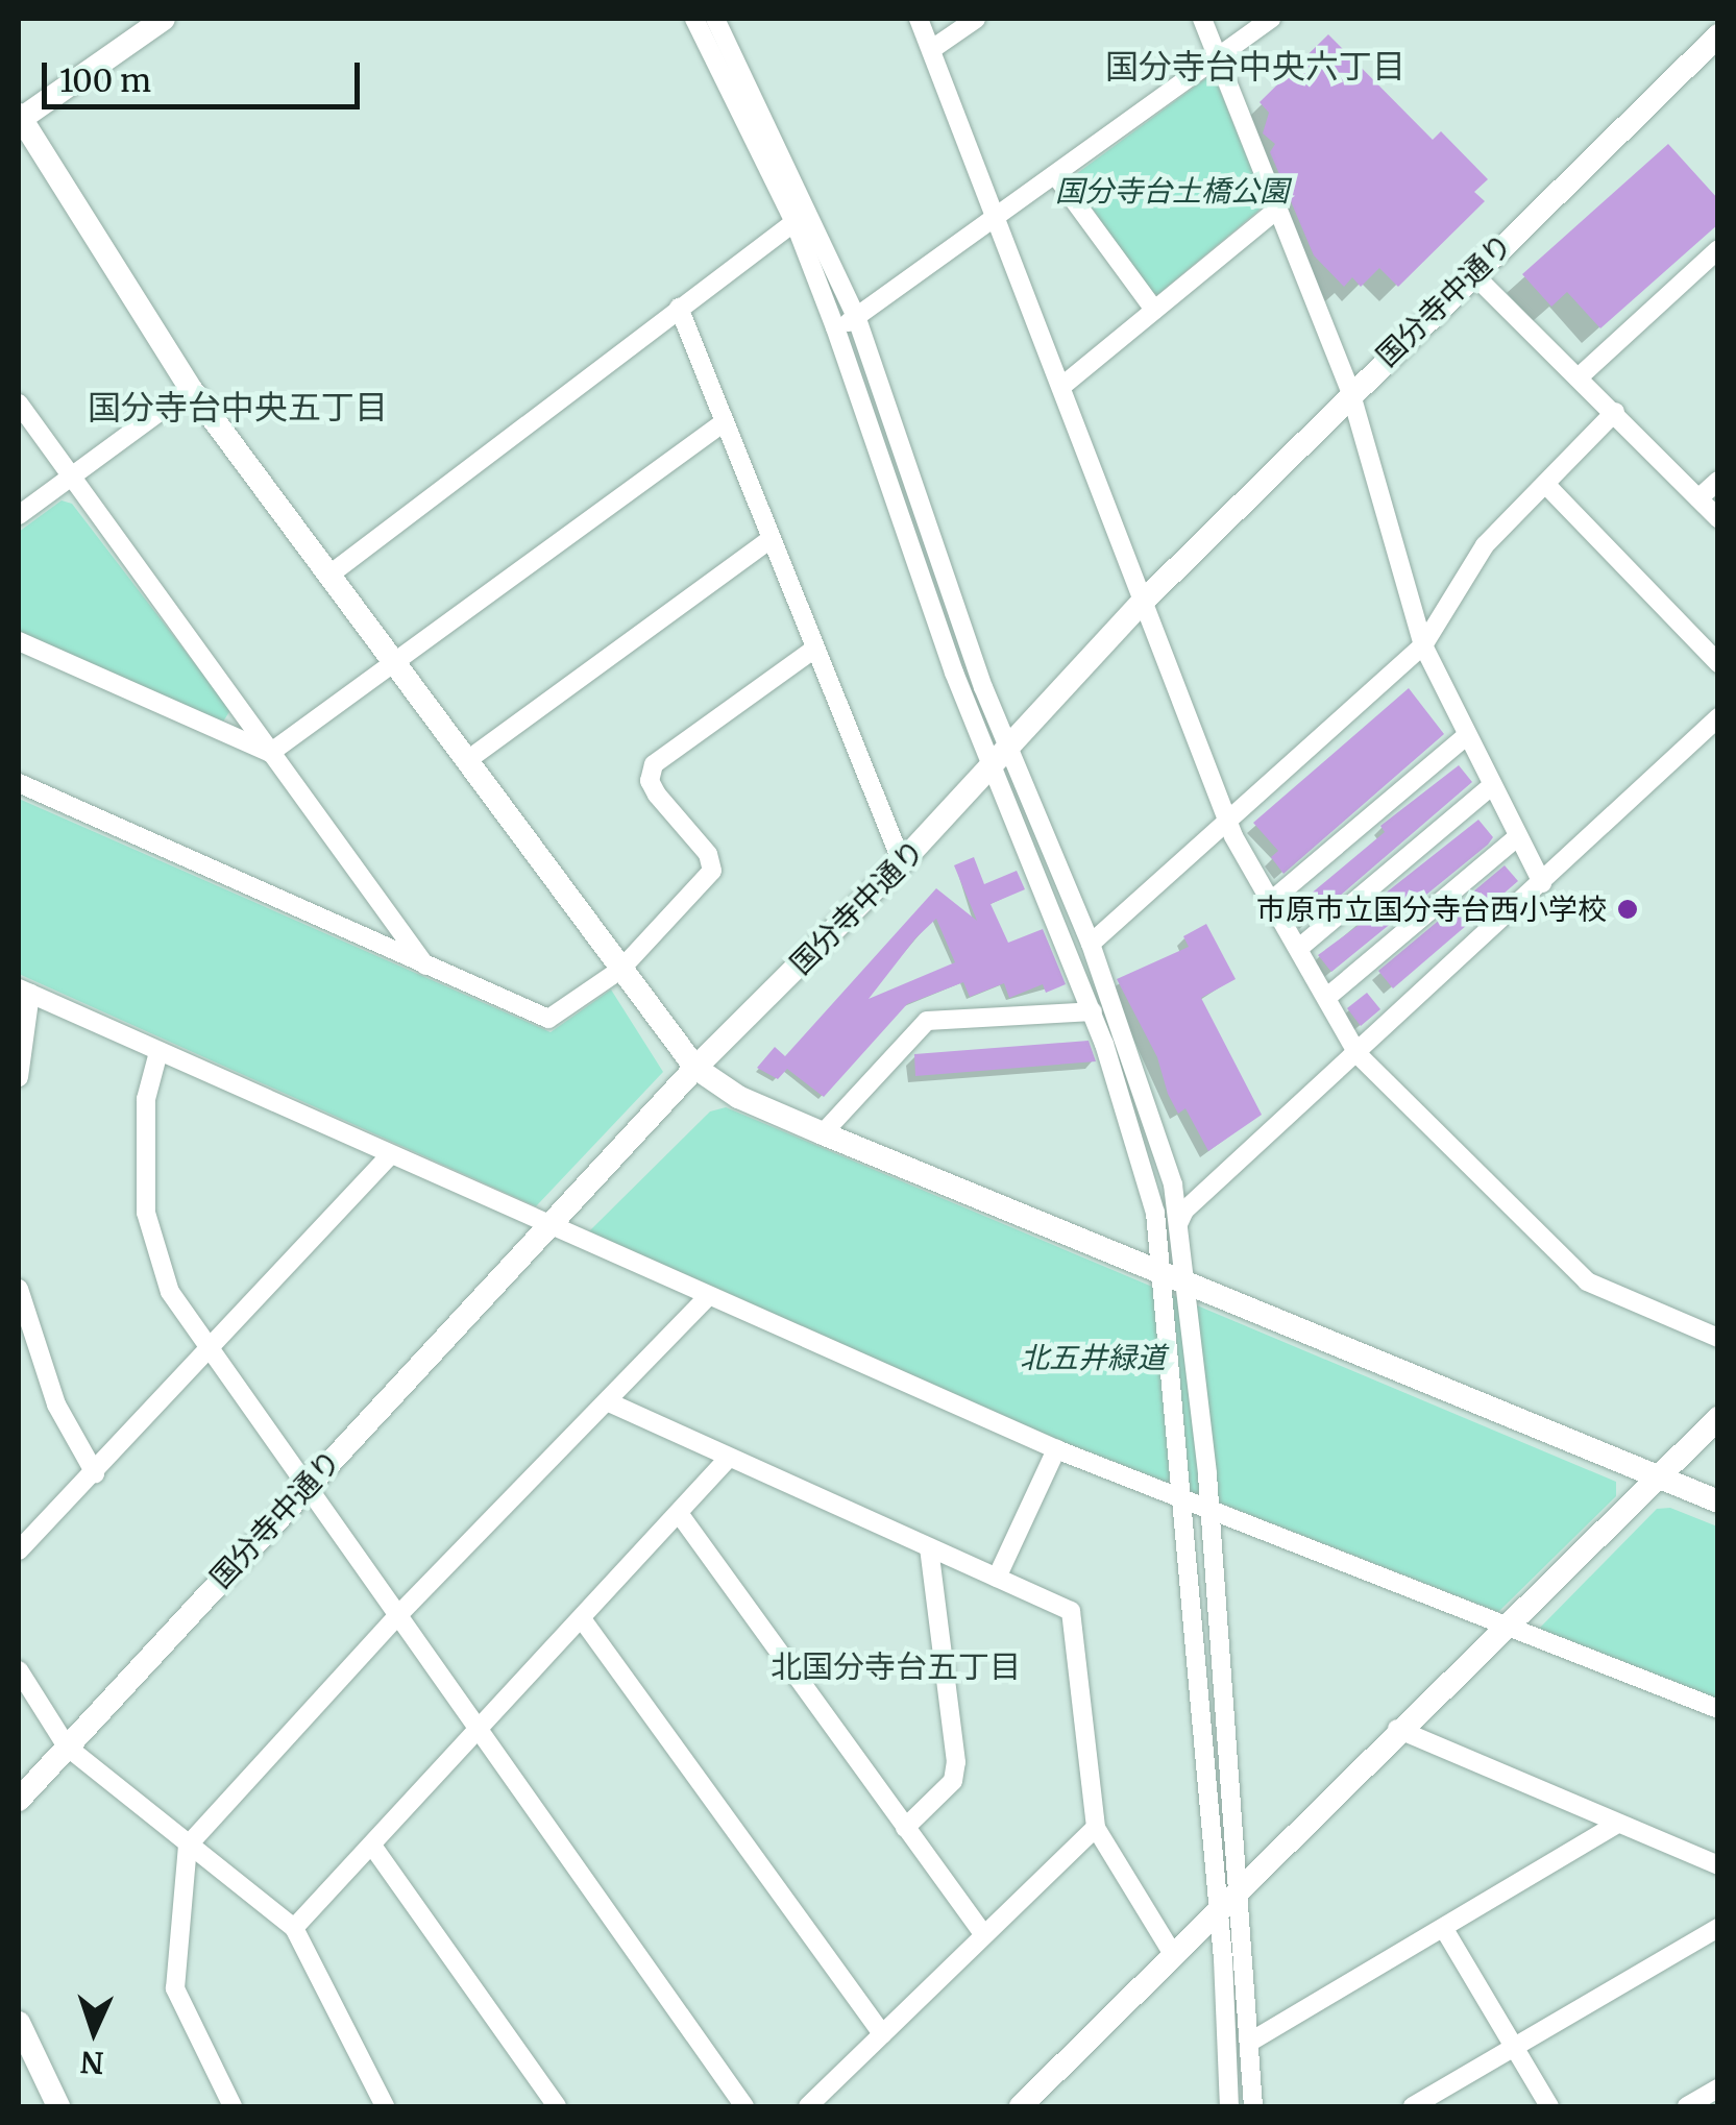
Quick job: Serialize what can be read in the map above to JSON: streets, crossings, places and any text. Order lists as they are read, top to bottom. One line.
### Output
{"streets":{"street":["国分寺中通り"]},"districts":["国分寺台中央六丁目","国分寺台中央五丁目","北国分寺台五丁目"],"parks":["国分寺台土橋公園","北五井緑道"],"places":["市原市立国分寺台西小学校"],"scale_bar":"100 m","north":"bottom"}
